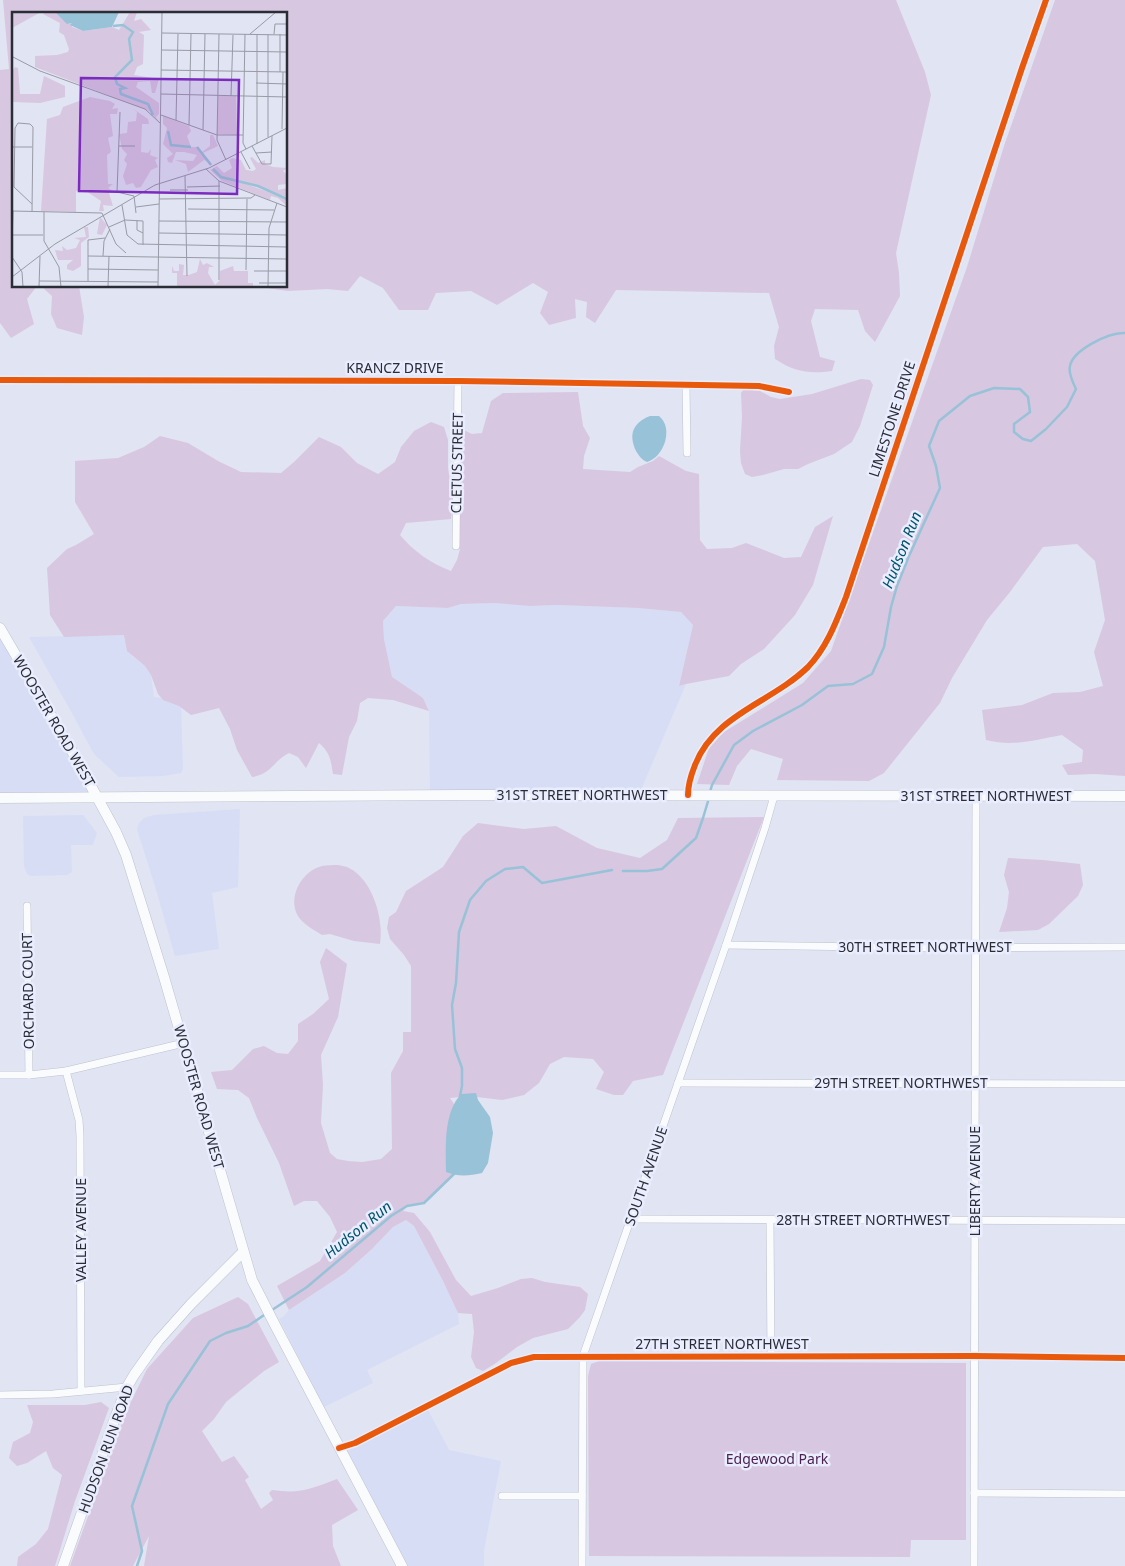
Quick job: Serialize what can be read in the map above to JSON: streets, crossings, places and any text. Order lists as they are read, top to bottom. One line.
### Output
{"streets":{"main road":["WOOSTER ROAD WEST","31ST STREET NORTHWEST","HUDSON RUN ROAD"],"street":["KRANCZ DRIVE","LIMESTONE DRIVE","CLETUS STREET","30TH STREET NORTHWEST","ORCHARD COURT","29TH STREET NORTHWEST","SOUTH AVENUE","LIBERTY AVENUE","28TH STREET NORTHWEST","VALLEY AVENUE","27TH STREET NORTHWEST"]},"crossings":[["KRANCZ DRIVE","CLETUS STREET"],["LIMESTONE DRIVE","31ST STREET NORTHWEST"],["WOOSTER ROAD WEST","31ST STREET NORTHWEST"],["WOOSTER ROAD WEST","27TH STREET NORTHWEST"],["WOOSTER ROAD WEST","HUDSON RUN ROAD"],["31ST STREET NORTHWEST","SOUTH AVENUE"],["31ST STREET NORTHWEST","LIBERTY AVENUE"],["30TH STREET NORTHWEST","SOUTH AVENUE"],["30TH STREET NORTHWEST","LIBERTY AVENUE"],["29TH STREET NORTHWEST","SOUTH AVENUE"],["29TH STREET NORTHWEST","LIBERTY AVENUE"],["SOUTH AVENUE","28TH STREET NORTHWEST"],["SOUTH AVENUE","27TH STREET NORTHWEST"],["LIBERTY AVENUE","28TH STREET NORTHWEST"],["LIBERTY AVENUE","27TH STREET NORTHWEST"]],"water":["Hudson Run"],"parks":["Edgewood Park"]}
